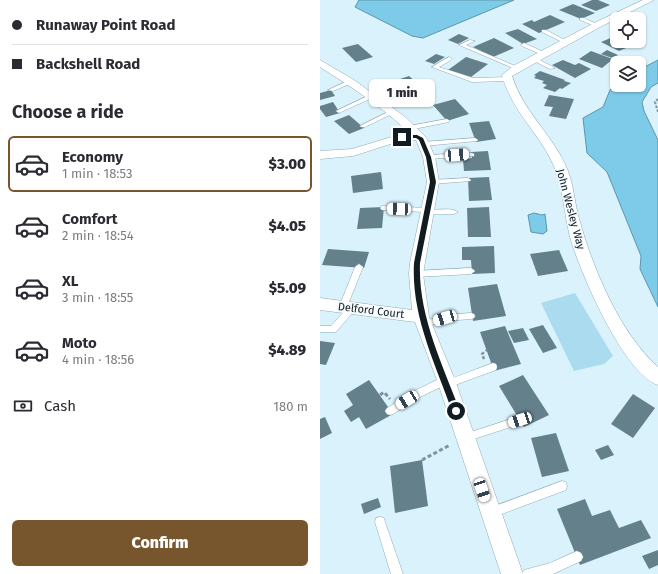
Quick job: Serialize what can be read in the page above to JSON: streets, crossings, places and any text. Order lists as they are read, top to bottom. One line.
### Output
{"streets":{"street":["John Wesley Way","Delford Court"]},"page":{"banner":["Runaway Point Road","Backshell Road"],"bubble":"1 min","heading":"Choose a ride","list":[{"name":"Economy","note":"1 min · 18:53","value":"$3.00"},{"name":"Comfort","note":"2 min · 18:54","value":"$4.05"},{"name":"XL","note":"3 min · 18:55","value":"$5.09"},{"name":"Moto","note":"4 min · 18:56","value":"$4.89"}],"pay":["Cash","180 m"],"buttons":"Confirm"}}
